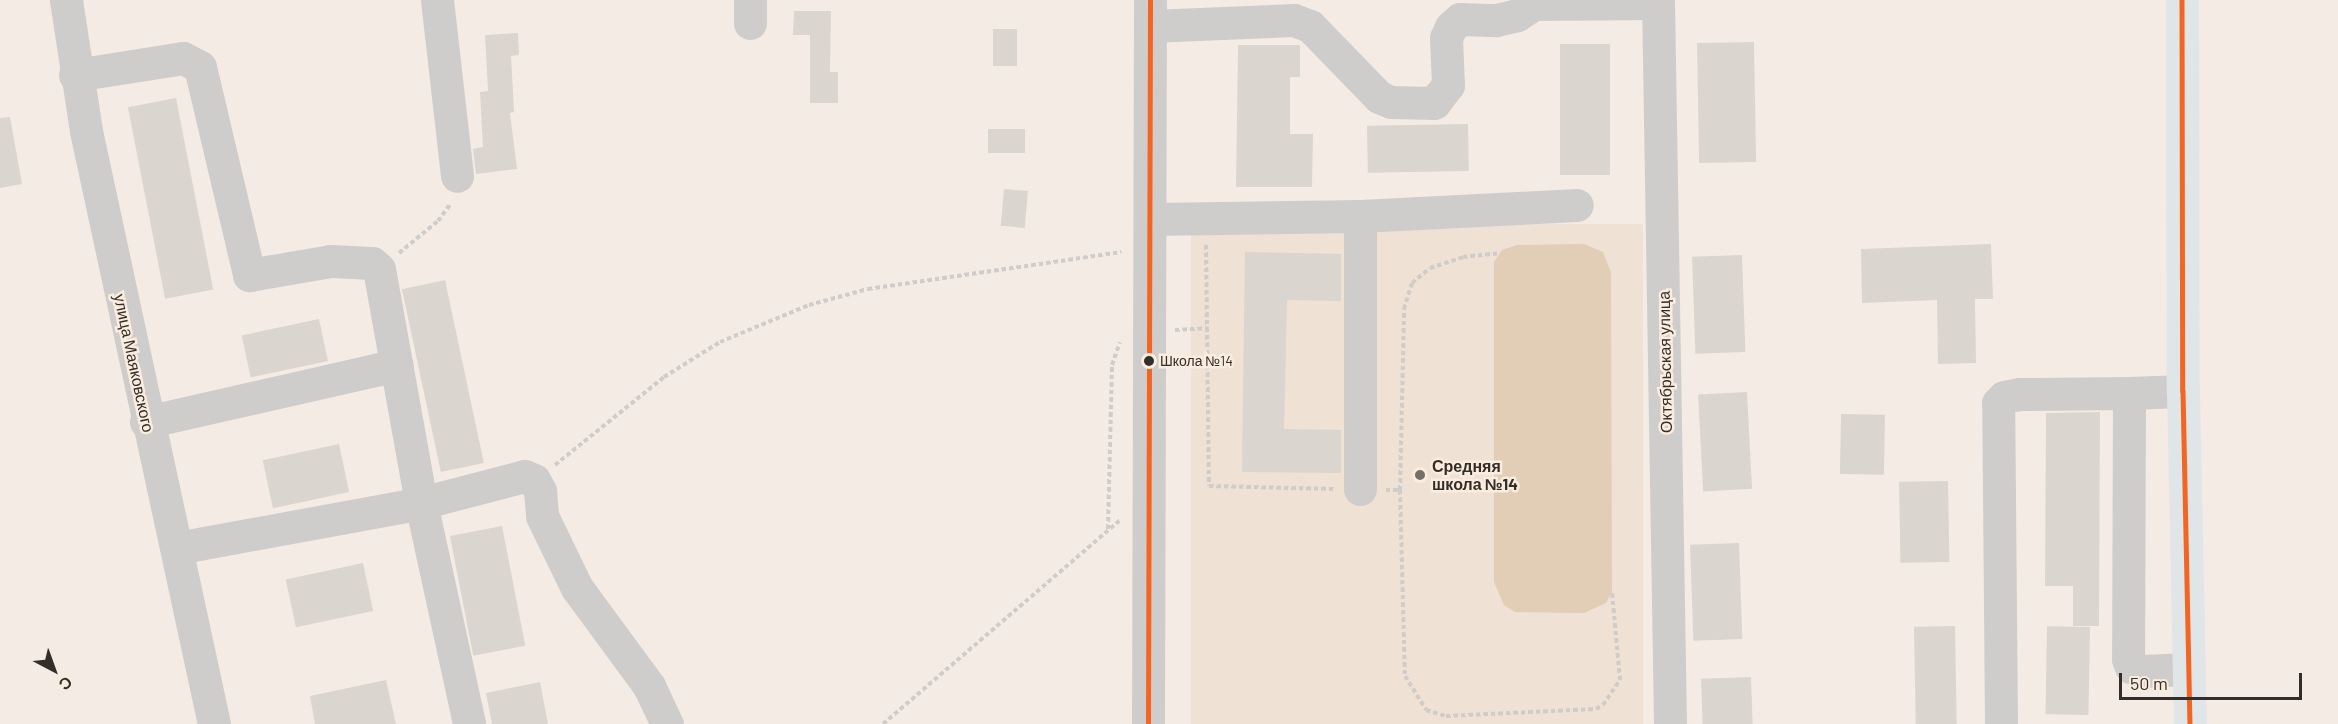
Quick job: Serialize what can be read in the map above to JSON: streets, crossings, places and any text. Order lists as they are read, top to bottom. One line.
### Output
{"streets":{"street":["Октябрьская улица","улица Маяковского"]},"places":["Школа №14","Средняя школа №14"],"scale_bar":"50 m","north":"bottom right"}
